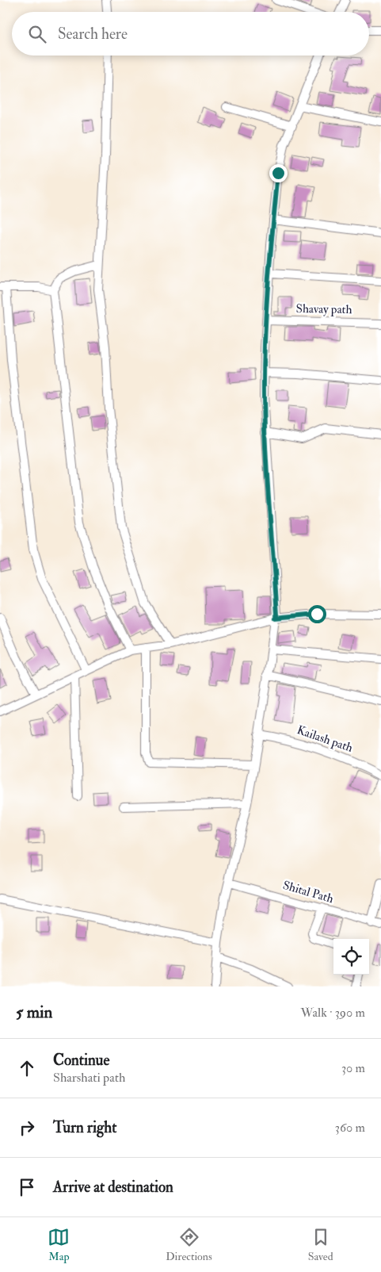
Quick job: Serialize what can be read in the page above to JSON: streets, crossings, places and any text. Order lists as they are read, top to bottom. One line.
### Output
{"streets":{"street":["Shavay path","Kailash path","Shital Path"]},"page":{"search":"Search here","heading":["5 min","Walk · 390 m"],"list":[["Continue","Sharshati path","30 m"],["Turn right","360 m"],"Arrive at destination"],"nav":["Map","Directions","Saved"]}}
